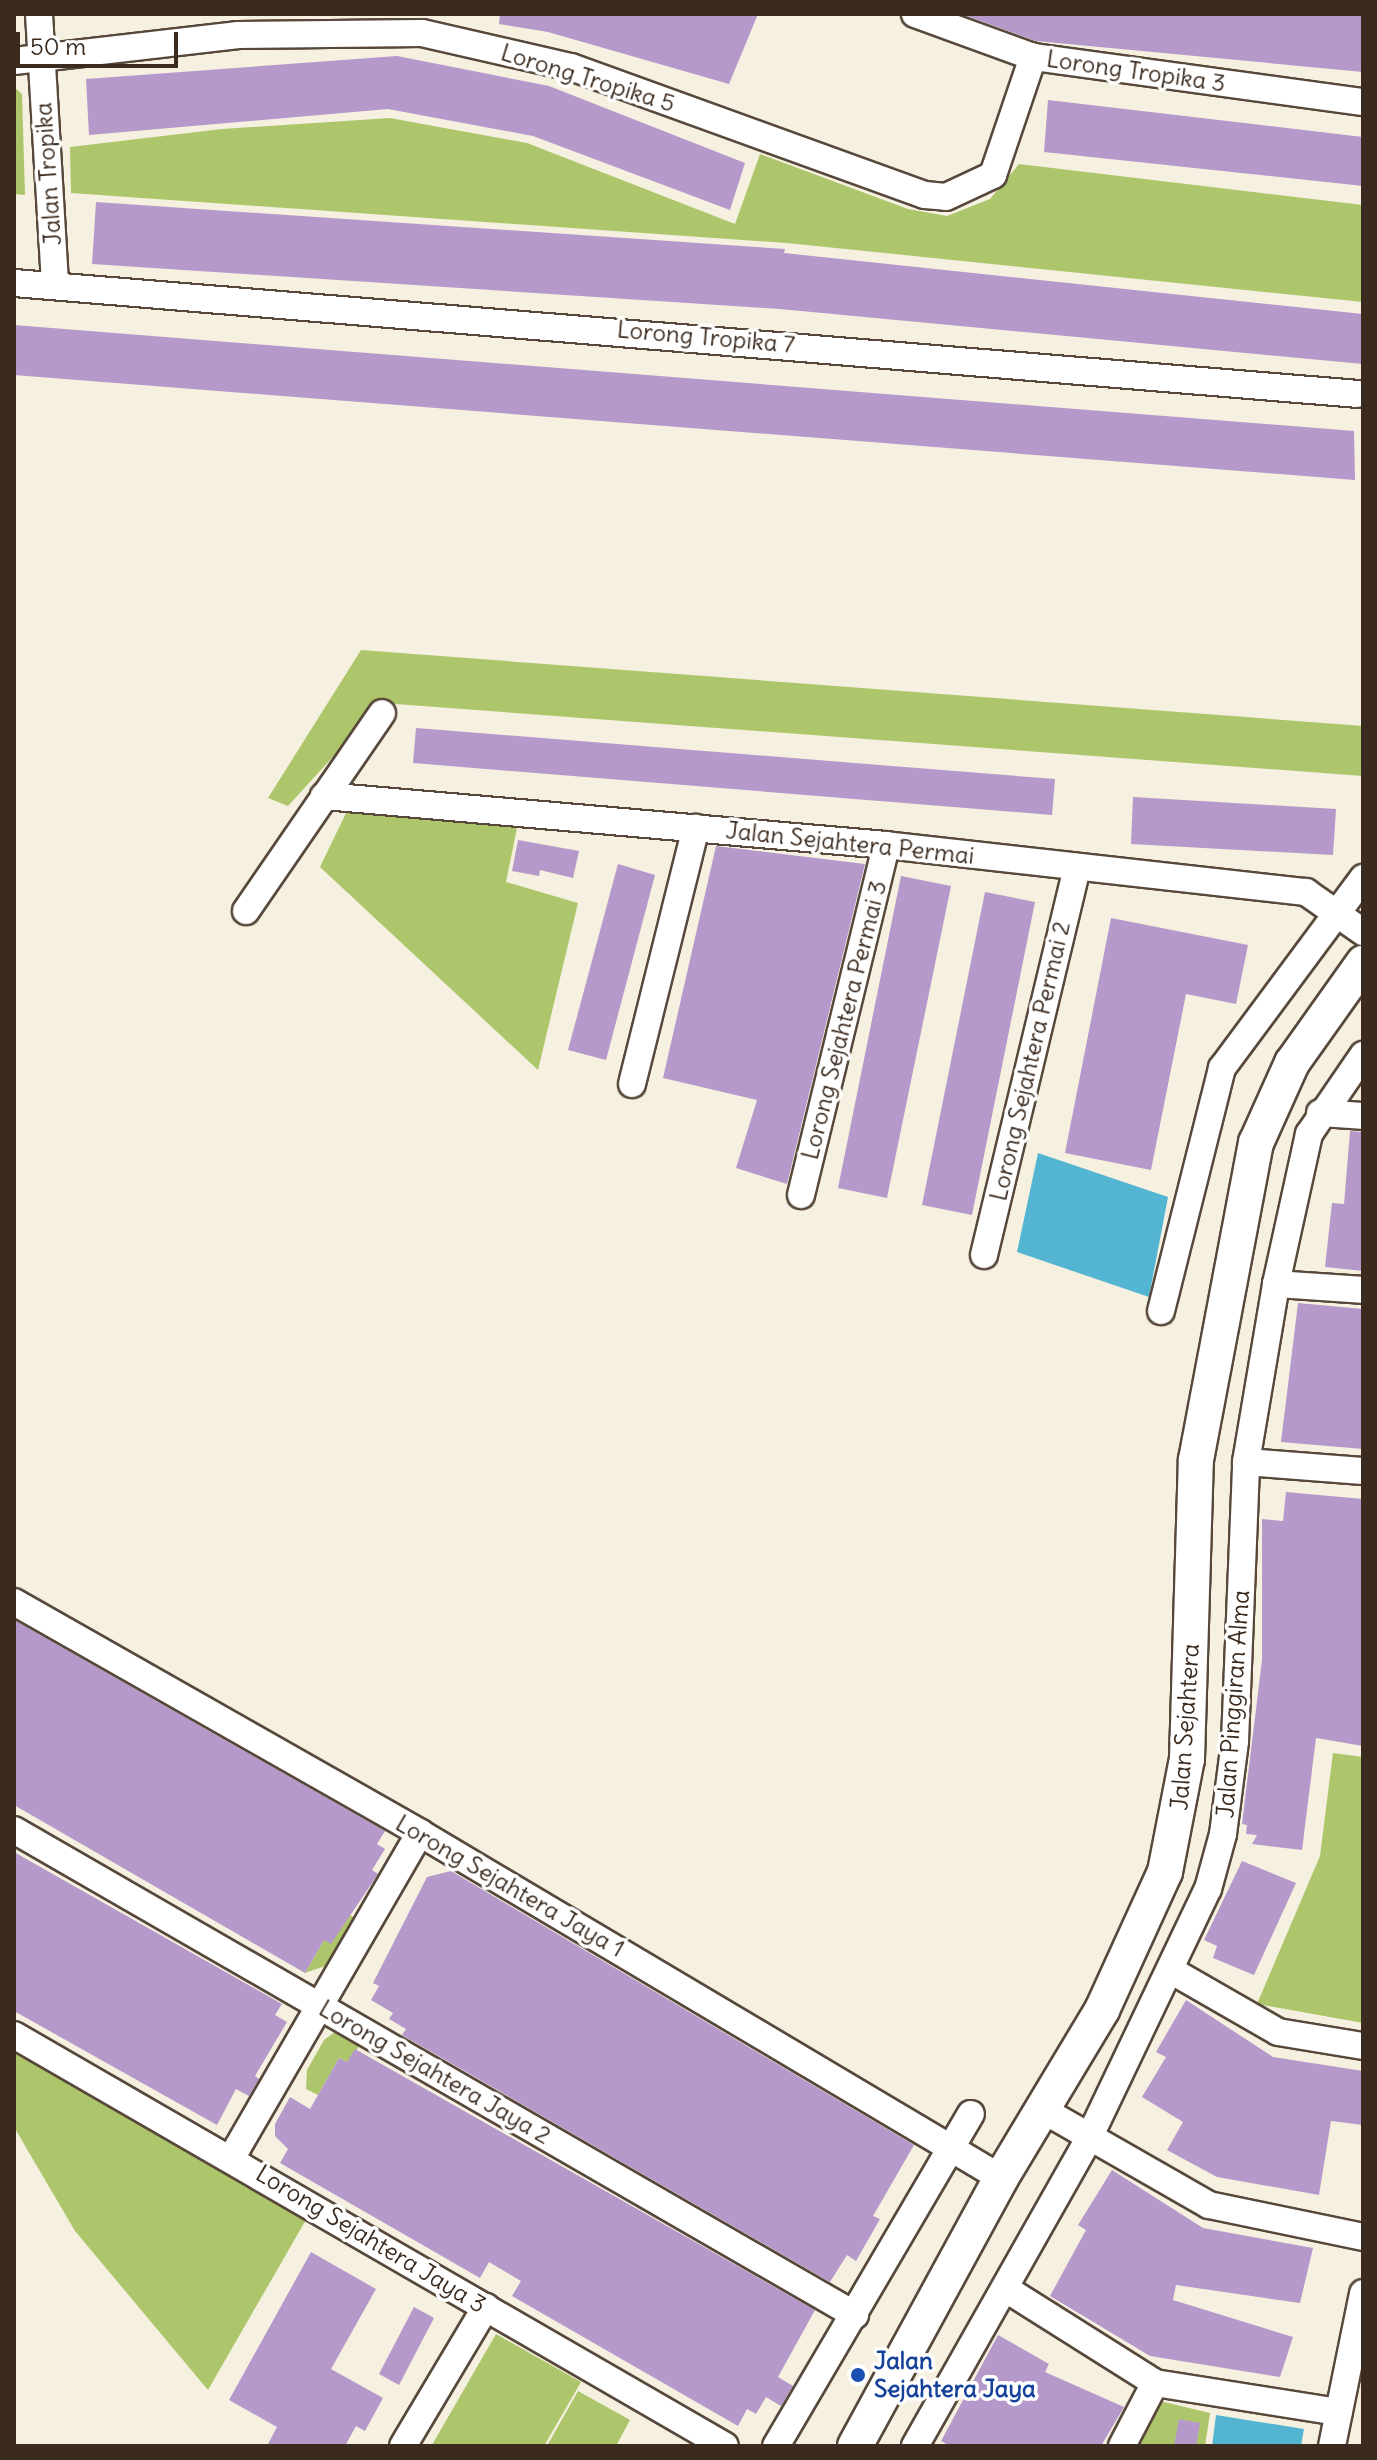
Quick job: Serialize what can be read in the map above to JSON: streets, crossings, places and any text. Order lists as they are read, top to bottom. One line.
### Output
{"streets":{"main road":["Jalan Sejahtera"],"street":["Lorong Tropika 3","Lorong Tropika 5","Jalan Tropika","Lorong Tropika 7","Jalan Sejahtera Permai","Lorong Sejahtera Permai 3","Lorong Sejahtera Permai 2","Jalan Pinggiran Alma","Lorong Sejahtera Jaya 1","Lorong Sejahtera Jaya 2","Lorong Sejahtera Jaya 3"]},"crossings":[["Lorong Tropika 3","Lorong Tropika 5"],["Lorong Tropika 5","Jalan Tropika"],["Jalan Tropika","Lorong Tropika 7"],["Jalan Sejahtera Permai","Lorong Sejahtera Permai 3"],["Jalan Sejahtera Permai","Lorong Sejahtera Permai 2"],["Jalan Sejahtera","Lorong Sejahtera Jaya 1"]],"places":["Jalan Sejahtera Jaya"],"scale_bar":"50 m"}
